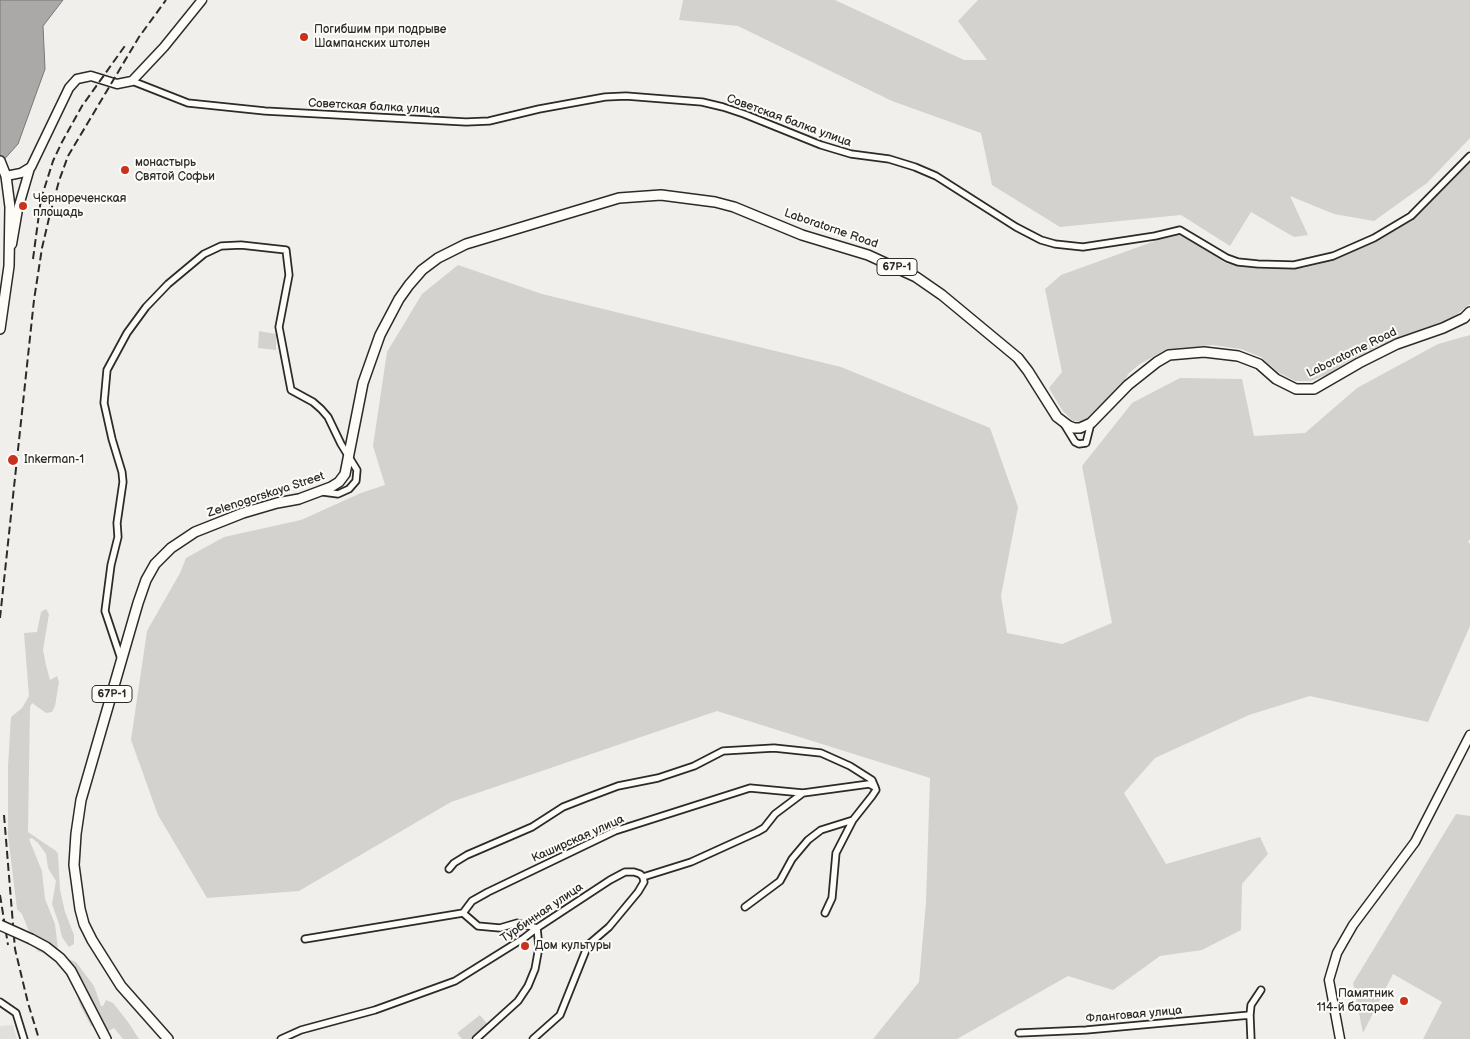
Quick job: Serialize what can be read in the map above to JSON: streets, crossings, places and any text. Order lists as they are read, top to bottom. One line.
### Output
{"streets":{"main road":["Laboratorne Road","67Р-1","Zelenogorskaya Street"],"street":["Советская балка улица","Каширская улица","Турбинная улица","Фланговая улица"]},"crossings":[["Laboratorne Road","Zelenogorskaya Street"],["Каширская улица","Турбинная улица"]],"places":["Погибшим при подрыве Шампанских штолен","монастырь Святой Софьи","Чернореченская площадь","Inkerman-1","Дом культуры","Памятник 114-й батарее"]}
